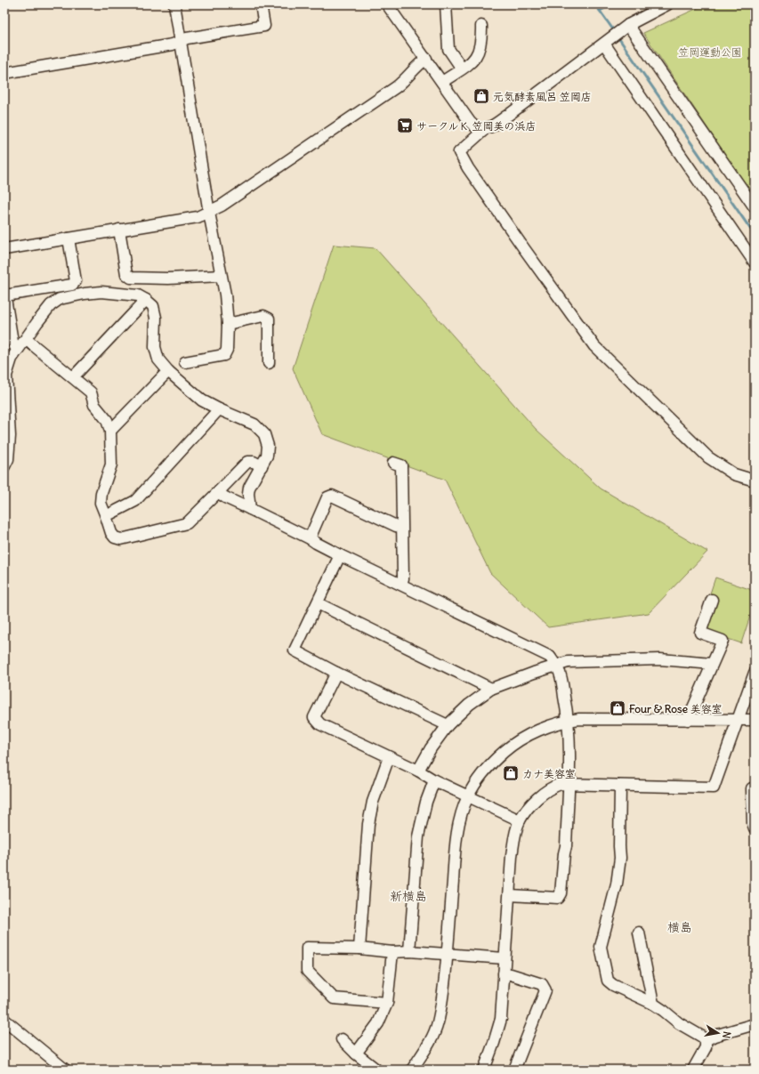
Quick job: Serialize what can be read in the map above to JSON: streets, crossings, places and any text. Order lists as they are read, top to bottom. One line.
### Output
{"districts":["新横島","横島"],"parks":["笠岡運動公園"],"places":{"shop":["元気酵素風呂 笠岡店","Four & Rose 美容室","カナ美容室"],"supermarket":["サークルＫ 笠岡美の浜店"]},"north":"right"}
